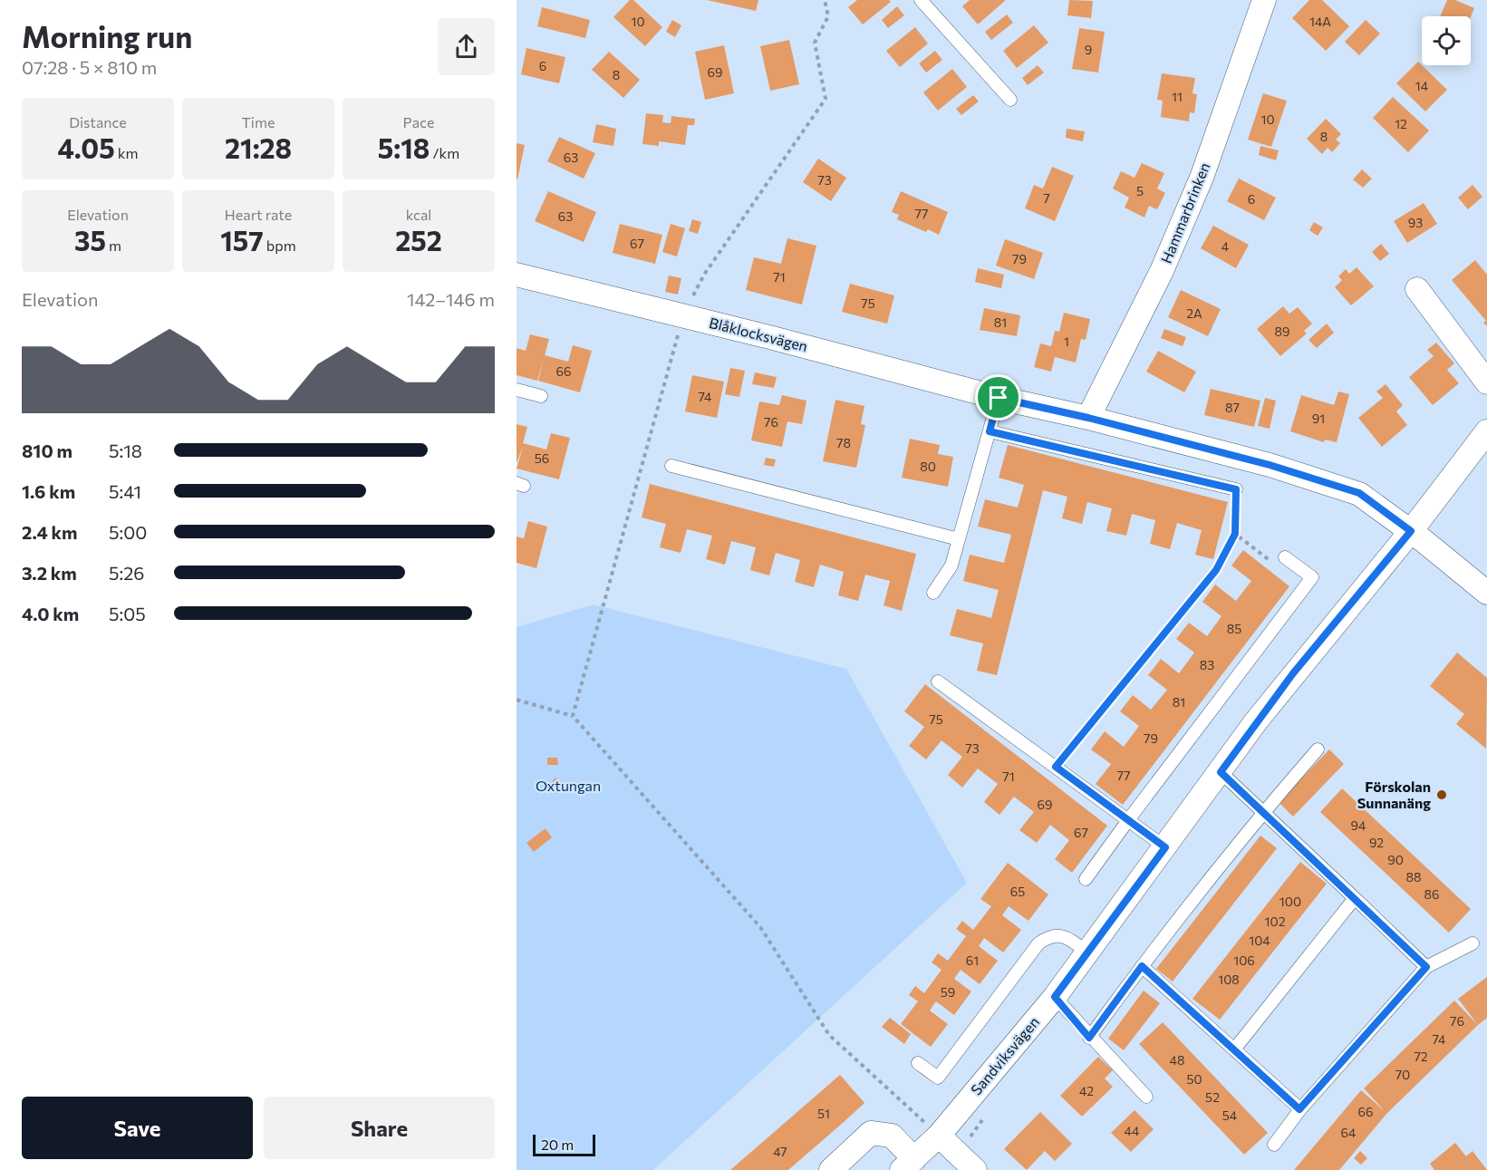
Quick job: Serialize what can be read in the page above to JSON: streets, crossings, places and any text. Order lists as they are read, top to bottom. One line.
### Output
{"streets":{"street":["Hammarbrinken","Blåklocksvägen","Sandviksvägen"]},"crossings":[["Hammarbrinken","Blåklocksvägen"],["Blåklocksvägen","Sandviksvägen"]],"parks":["Oxtungan"],"places":["Förskolan Sunnanäng"],"house_numbers":["10","14A","9","6","69","8","14","11","10","12","8","63","73","5","7","6","77","63","93","67","4","79","71","75","2A","81","89","1","66","74","87","91","76","78","56","80","85","83","81","75","79","73","77","71","69","94","67","92","90","88","65","86","100","102","104","61","106","108","59","76","74","72","48","70","50","42","52","66","51","54","44","64","47"],"scale_bar":"20 m","page":{"heading":["Morning run","07:28 · 5 × 810 m"],"stats":[["Distance","4.05 km"],["Time","21:28"],["Pace","5:18 /km"],["Elevation","35 m"],["Heart rate","157 bpm"],["kcal","252"]],"chart":["Elevation","142–146 m"],"list":[{"name":"810 m","note":"5:18"},{"name":"1.6 km","note":"5:41"},{"name":"2.4 km","note":"5:00"},{"name":"3.2 km","note":"5:26"},{"name":"4.0 km","note":"5:05"}],"buttons":["Save","Share"],"scale":"20 m"}}
